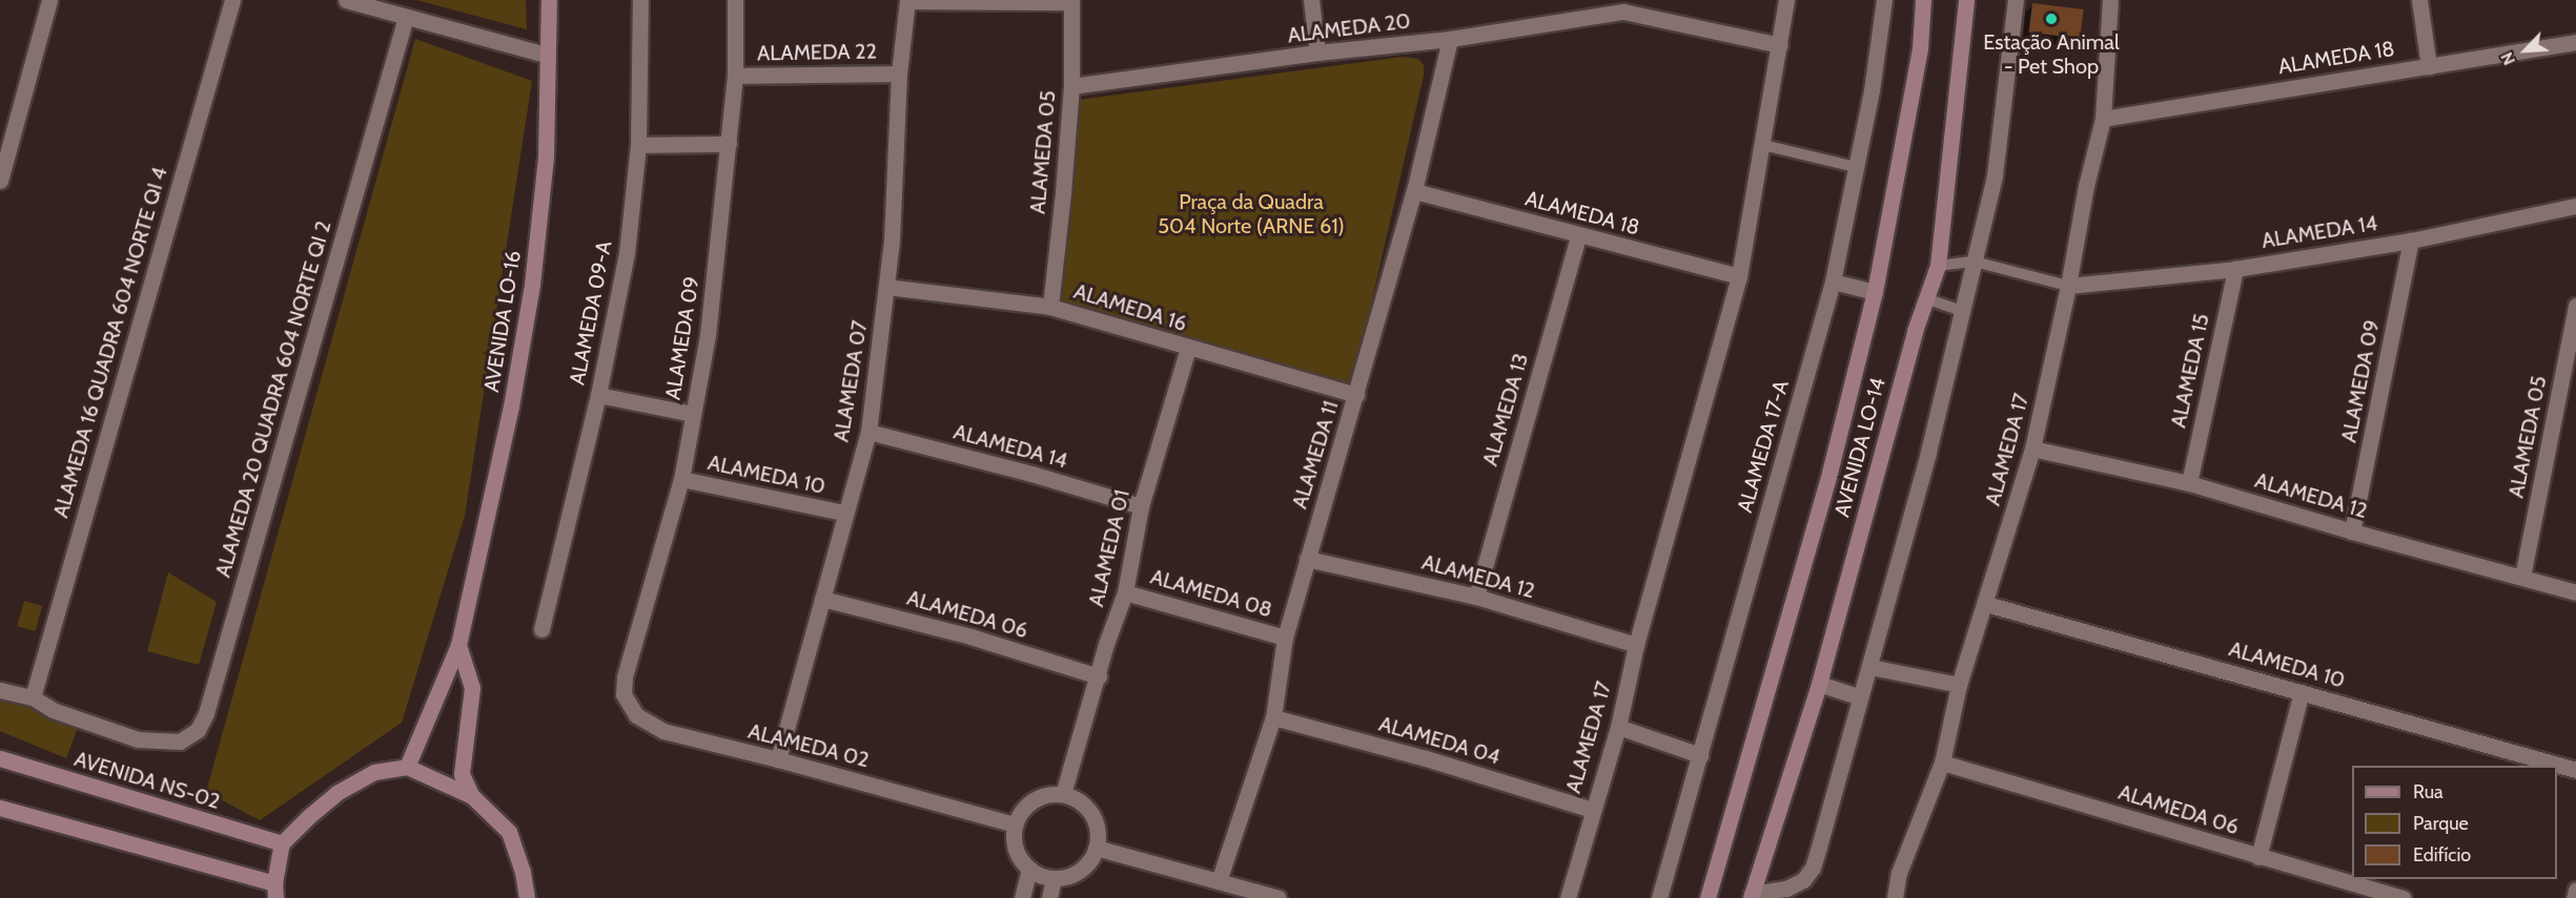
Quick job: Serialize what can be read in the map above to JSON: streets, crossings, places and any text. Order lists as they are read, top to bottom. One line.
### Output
{"streets":{"street":["ALAMEDA 20","ALAMEDA 22","ALAMEDA 18","ALAMEDA 05","ALAMEDA 14","ALAMEDA 16","ALAMEDA 09-A","AVENIDA LO-16","ALAMEDA 09","ALAMEDA 16 QUADRA 604 NORTE QI 4","ALAMEDA 15","ALAMEDA 07","ALAMEDA 20 QUADRA 604 NORTE QI 2","ALAMEDA 13","ALAMEDA 17-A","AVENIDA LO-14","ALAMEDA 17","ALAMEDA 11","ALAMEDA 10","ALAMEDA 12","ALAMEDA 01","ALAMEDA 08","ALAMEDA 06","ALAMEDA 04","ALAMEDA 02","AVENIDA NS-02"]},"crossings":[["ALAMEDA 20","ALAMEDA 05"],["ALAMEDA 20","ALAMEDA 17"],["ALAMEDA 20","ALAMEDA 11"],["ALAMEDA 22","ALAMEDA 09"],["ALAMEDA 22","ALAMEDA 07"],["ALAMEDA 18","ALAMEDA 13"],["ALAMEDA 18","ALAMEDA 17"],["ALAMEDA 18","ALAMEDA 11"],["ALAMEDA 05","ALAMEDA 16"],["ALAMEDA 05","ALAMEDA 12"],["ALAMEDA 14","ALAMEDA 09"],["ALAMEDA 14","ALAMEDA 15"],["ALAMEDA 14","ALAMEDA 07"],["ALAMEDA 14","ALAMEDA 17"],["ALAMEDA 14","ALAMEDA 01"],["ALAMEDA 16","ALAMEDA 07"],["ALAMEDA 16","ALAMEDA 11"],["ALAMEDA 16","ALAMEDA 01"],["ALAMEDA 09","ALAMEDA 10"],["ALAMEDA 09","ALAMEDA 12"],["ALAMEDA 09","ALAMEDA 02"],["ALAMEDA 16 QUADRA 604 NORTE QI 4","ALAMEDA 20 QUADRA 604 NORTE QI 2"],["ALAMEDA 15","ALAMEDA 12"],["ALAMEDA 07","ALAMEDA 10"],["ALAMEDA 07","ALAMEDA 06"],["ALAMEDA 07","ALAMEDA 02"],["ALAMEDA 13","ALAMEDA 12"],["ALAMEDA 17","ALAMEDA 10"],["ALAMEDA 17","ALAMEDA 12"],["ALAMEDA 17","ALAMEDA 06"],["ALAMEDA 17","ALAMEDA 04"],["ALAMEDA 11","ALAMEDA 12"],["ALAMEDA 11","ALAMEDA 08"],["ALAMEDA 11","ALAMEDA 04"],["ALAMEDA 01","ALAMEDA 08"],["ALAMEDA 01","ALAMEDA 06"],["ALAMEDA 01","ALAMEDA 02"]],"parks":["Praça da Quadra 504 Norte (ARNE 61)"],"places":["Estação Animal - Pet Shop"],"legend":["Rua","Parque","Edifício"],"north":"bottom left"}
